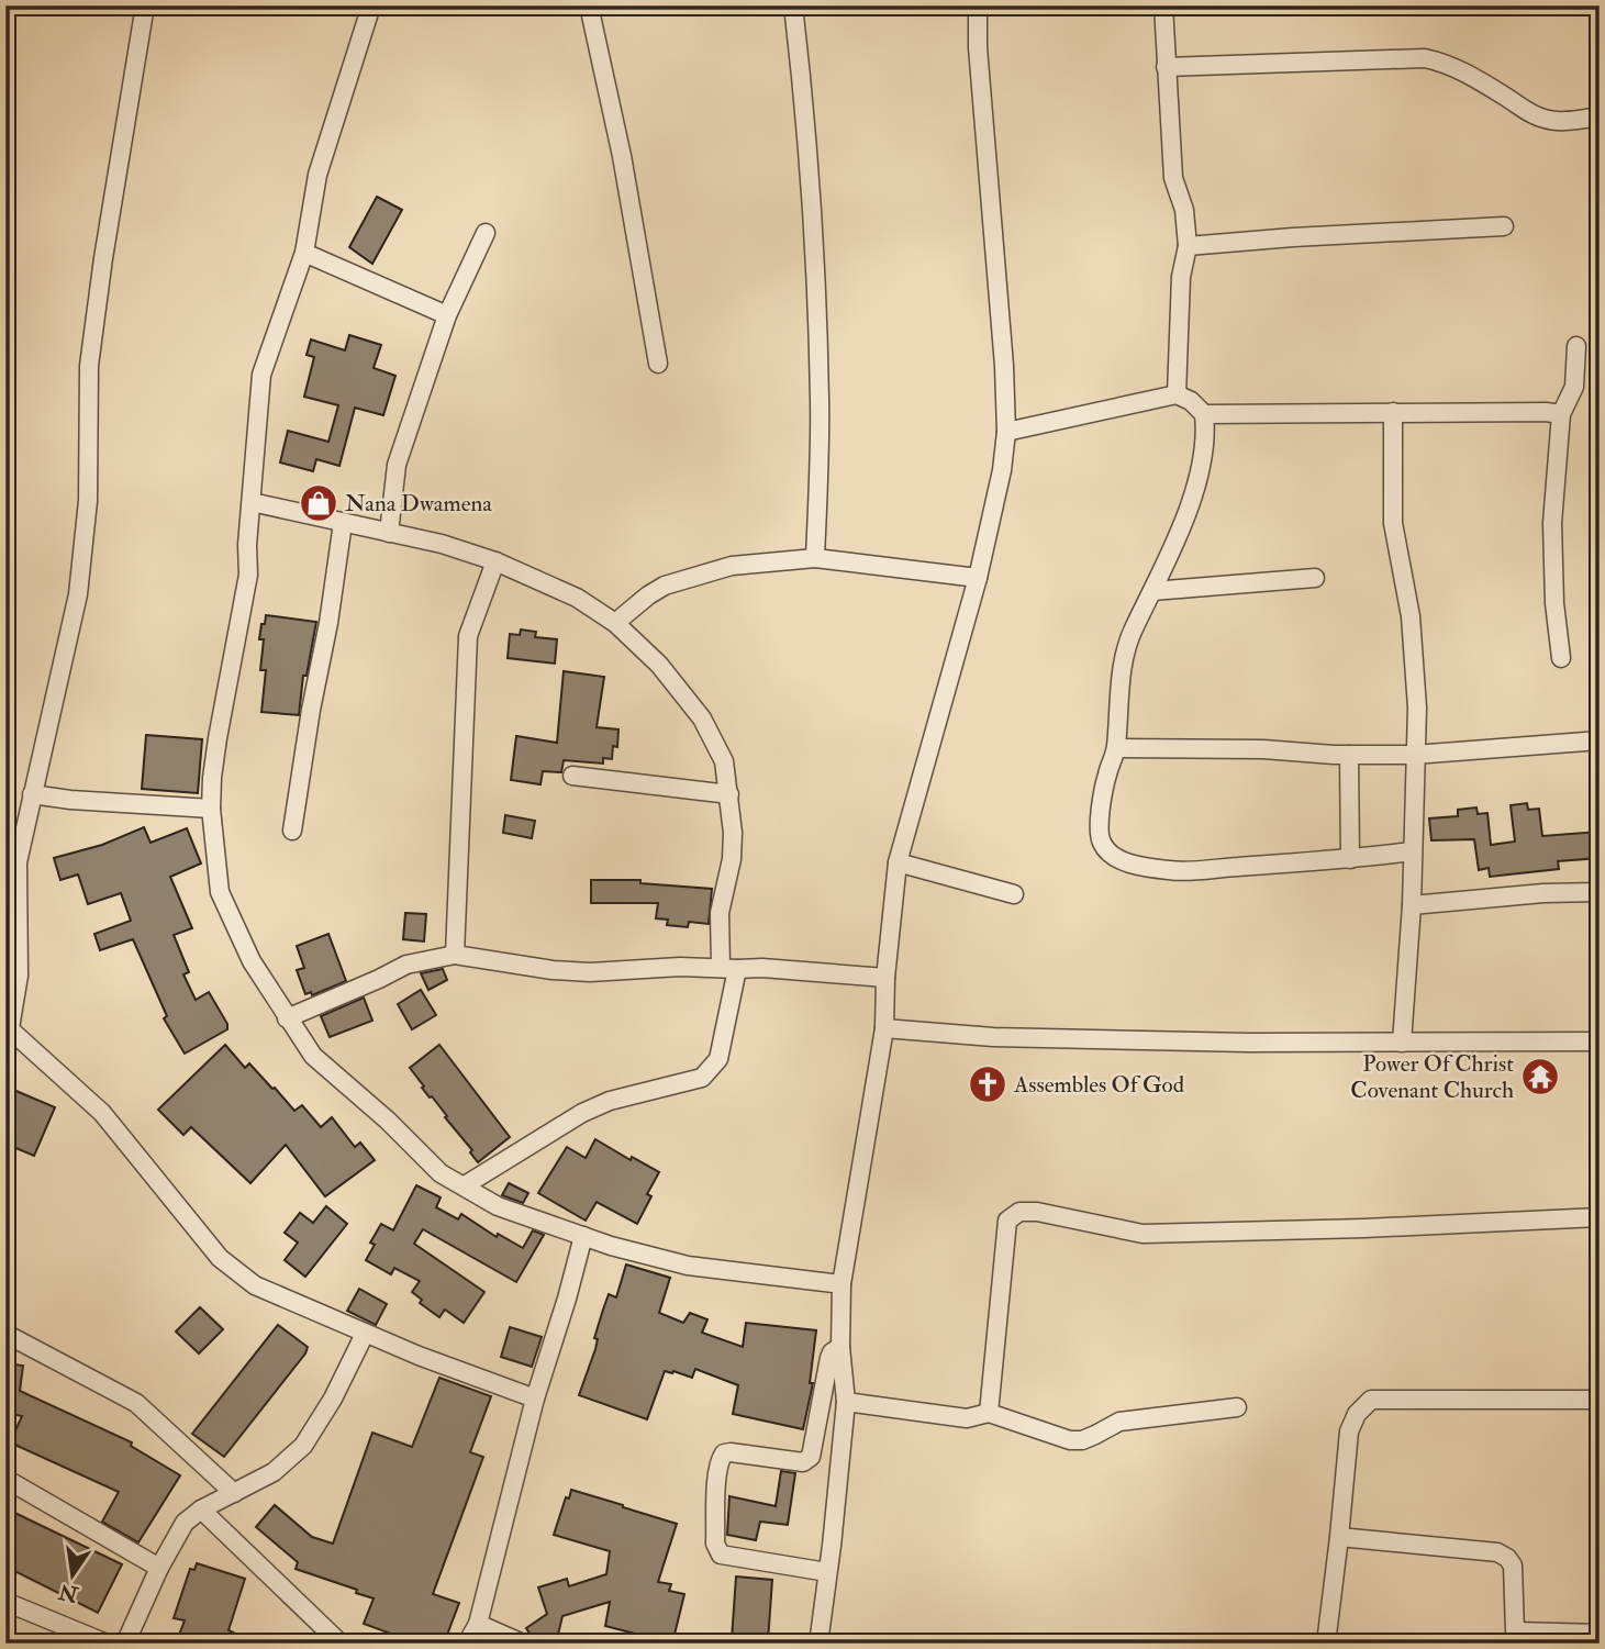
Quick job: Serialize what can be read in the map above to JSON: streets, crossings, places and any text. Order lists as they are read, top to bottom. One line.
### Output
{"places":{"shop":["Nana Dwamena"],"temple":["Power Of Christ Covenant Church"],"church":["Assembles Of God"]},"north":"bottom"}
